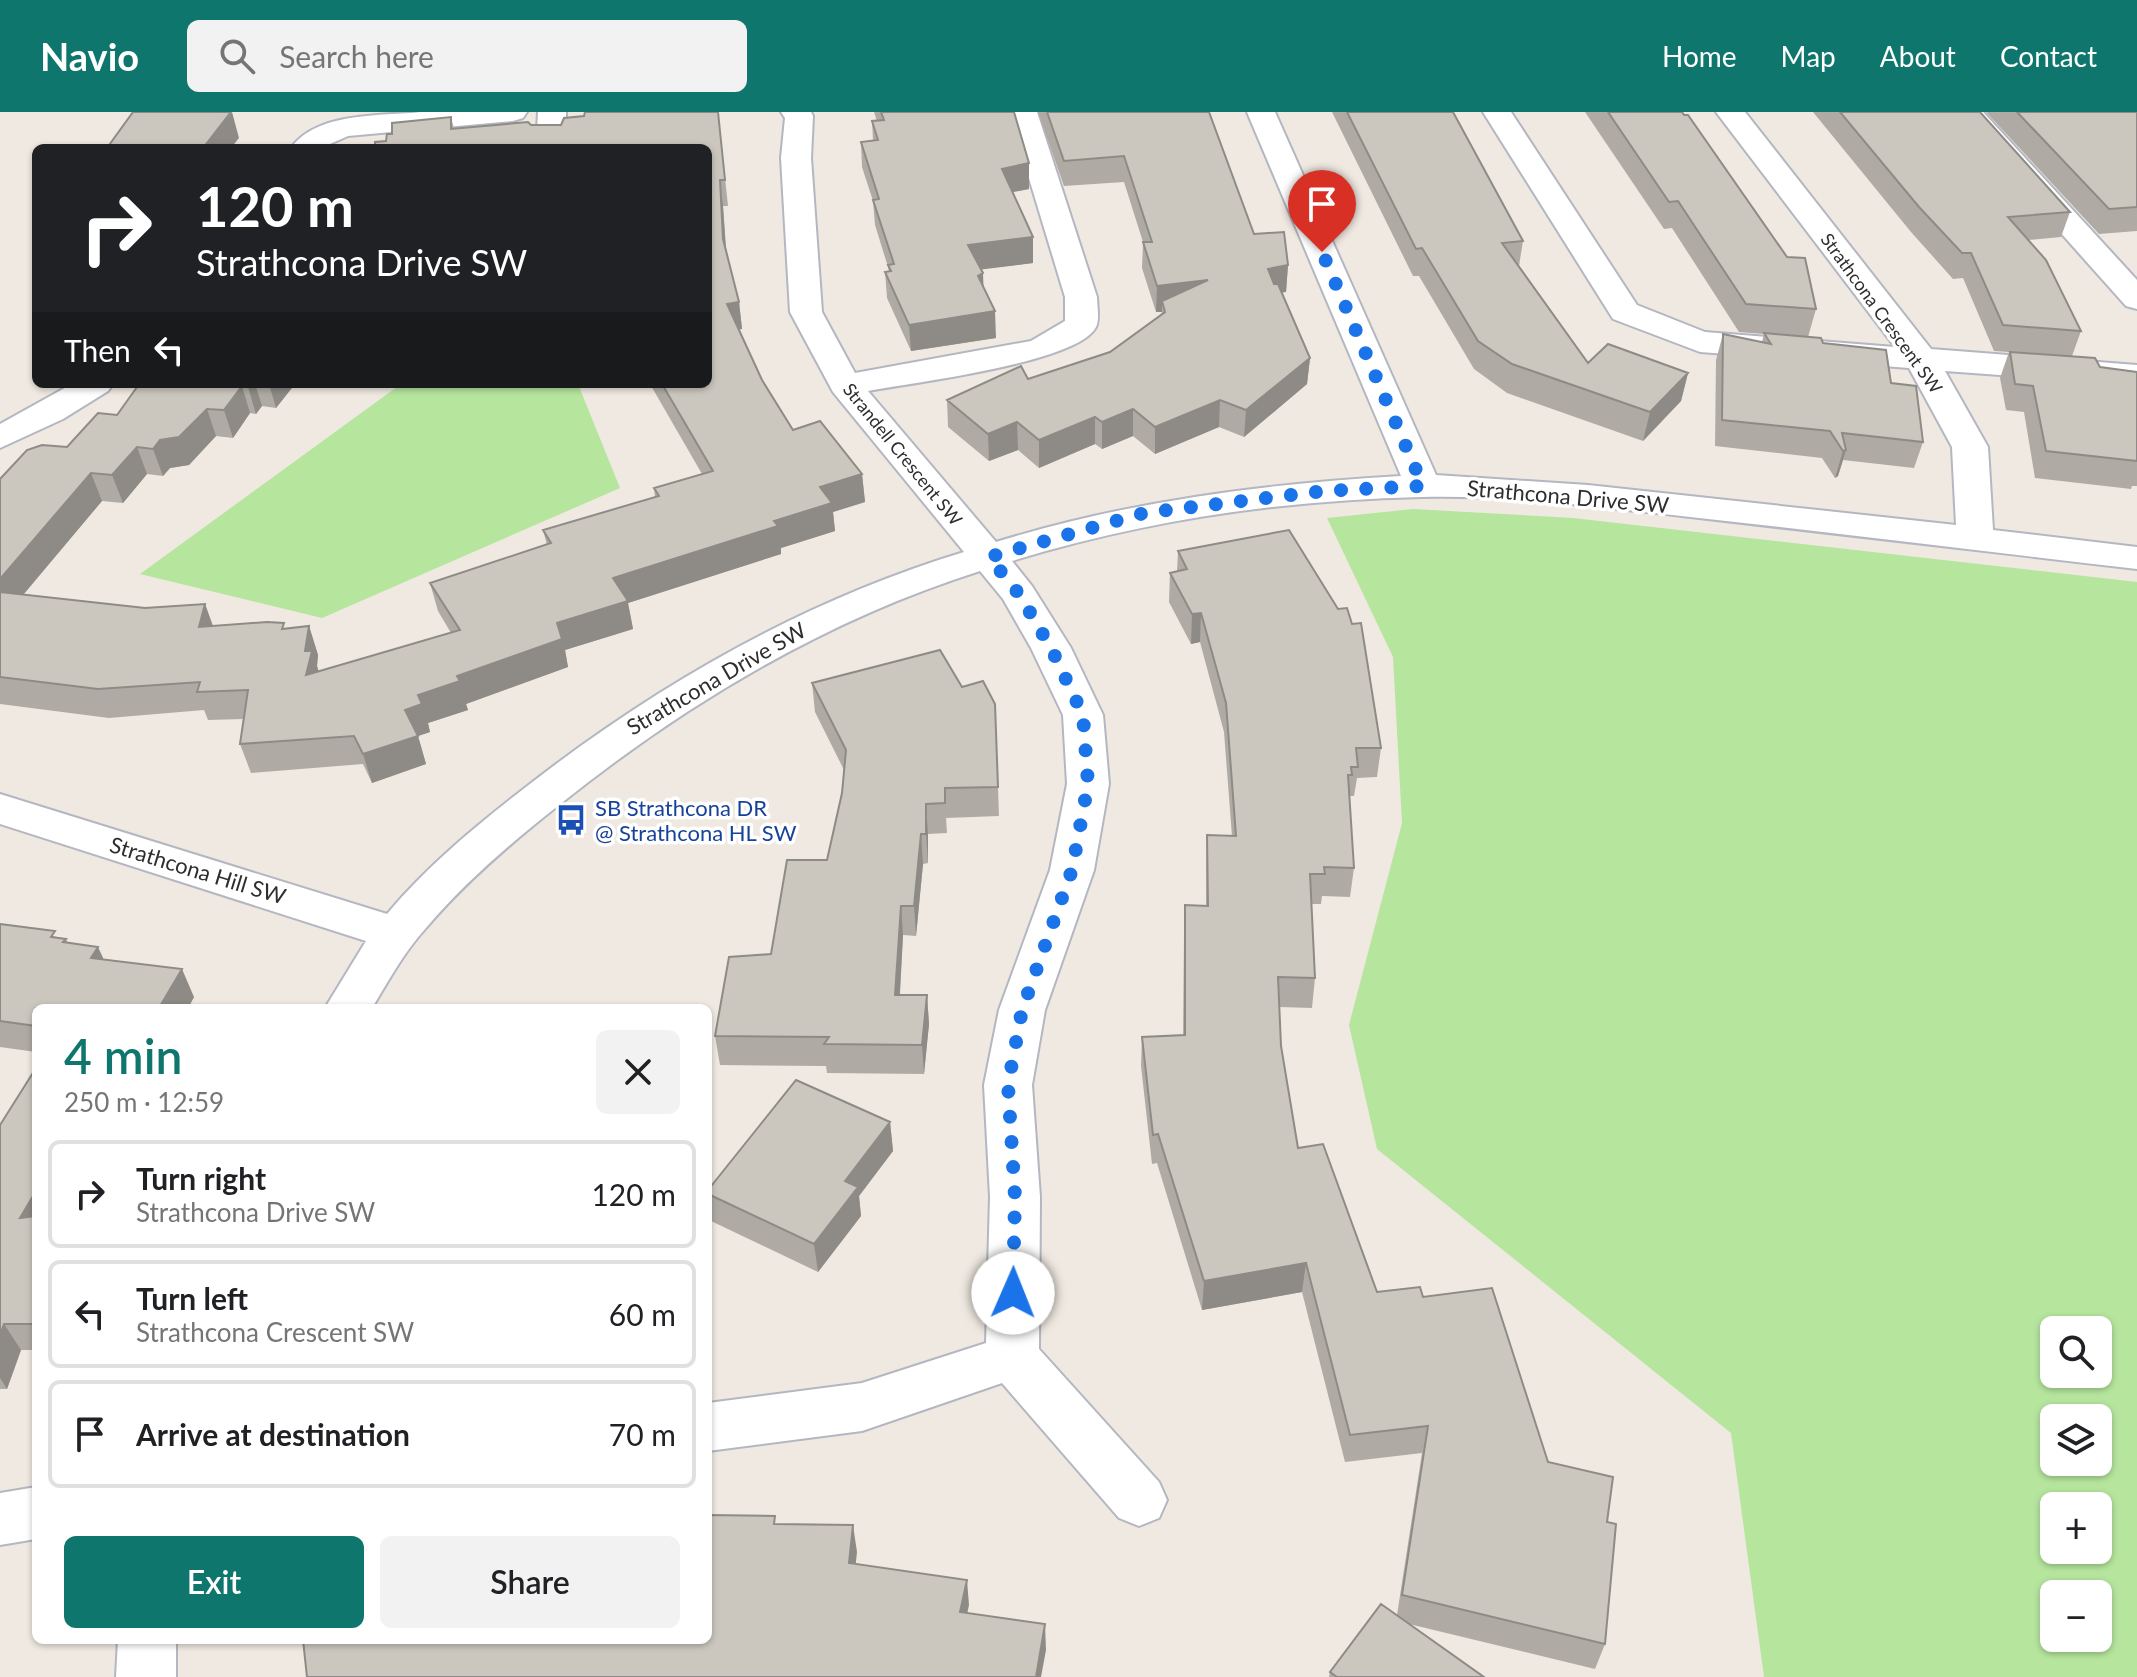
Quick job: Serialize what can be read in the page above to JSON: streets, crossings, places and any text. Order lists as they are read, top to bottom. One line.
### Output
{"streets":{"street":["Strathcona Crescent SW","Strandell Crescent SW","Strathcona Drive SW","Strathcona Hill SW"]},"crossings":[["Strathcona Crescent SW","Strathcona Drive SW"],["Strandell Crescent SW","Strathcona Drive SW"],["Strathcona Drive SW","Strathcona Hill SW"]],"places":{"bus stop":["SB Strathcona DR @ Strathcona HL SW"]},"page":{"header":"Navio","search":"Search here","nav":["Home","Map","About","Contact"],"turn":["120 m","Strathcona Drive SW"],"then":"Then","heading":["4 min","250 m · 12:59"],"list":[{"name":"Turn right","note":"Strathcona Drive SW","value":"120 m"},{"name":"Turn left","note":"Strathcona Crescent SW","value":"60 m"},{"name":"Arrive at destination","value":"70 m"}],"map_buttons":["+","−"],"buttons":["Exit","Share"]}}
